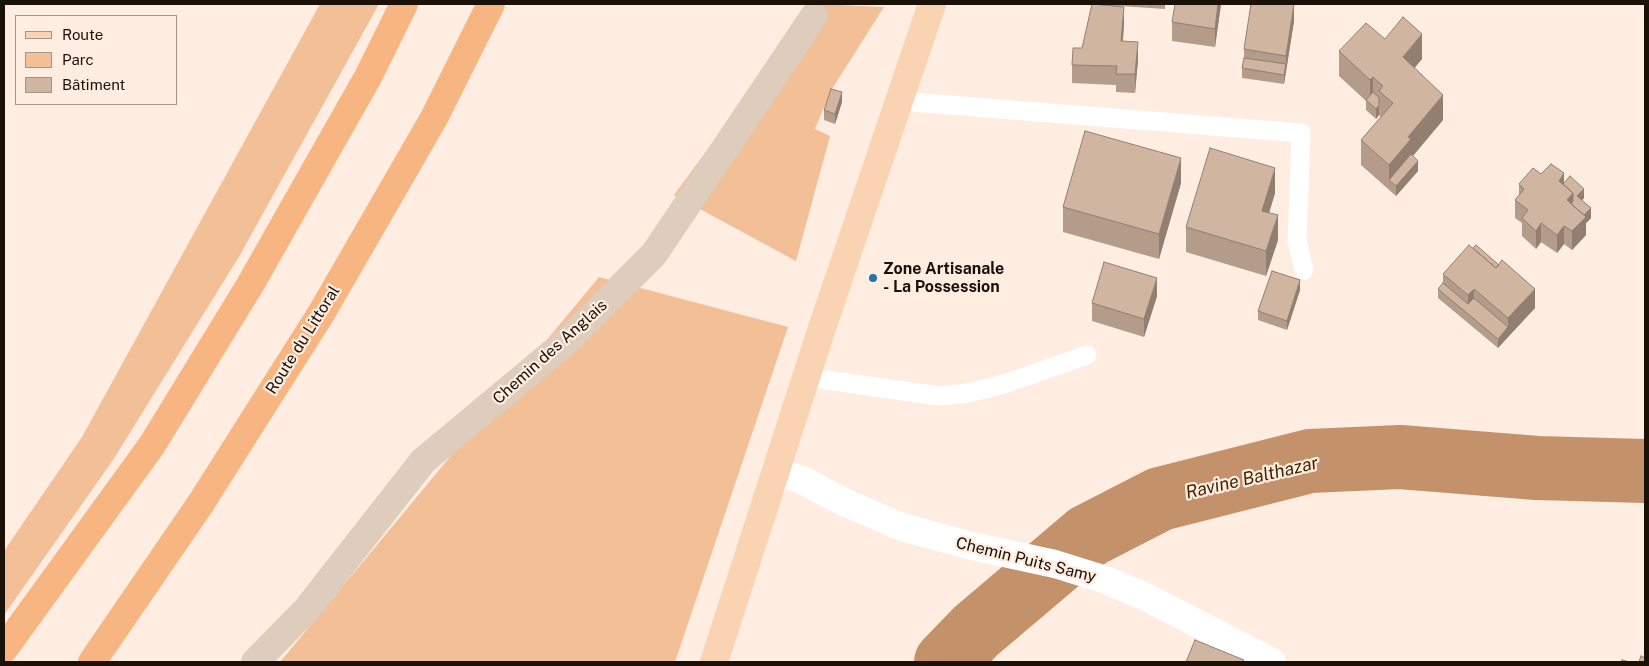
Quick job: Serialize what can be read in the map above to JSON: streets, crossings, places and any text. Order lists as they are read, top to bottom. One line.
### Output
{"streets":{"highway":["Route du Littoral"],"street":["Chemin des Anglais","Chemin Puits Samy"]},"water":["Ravine Balthazar"],"places":["Zone Artisanale - La Possession"],"legend":["Route","Parc","Bâtiment"]}
